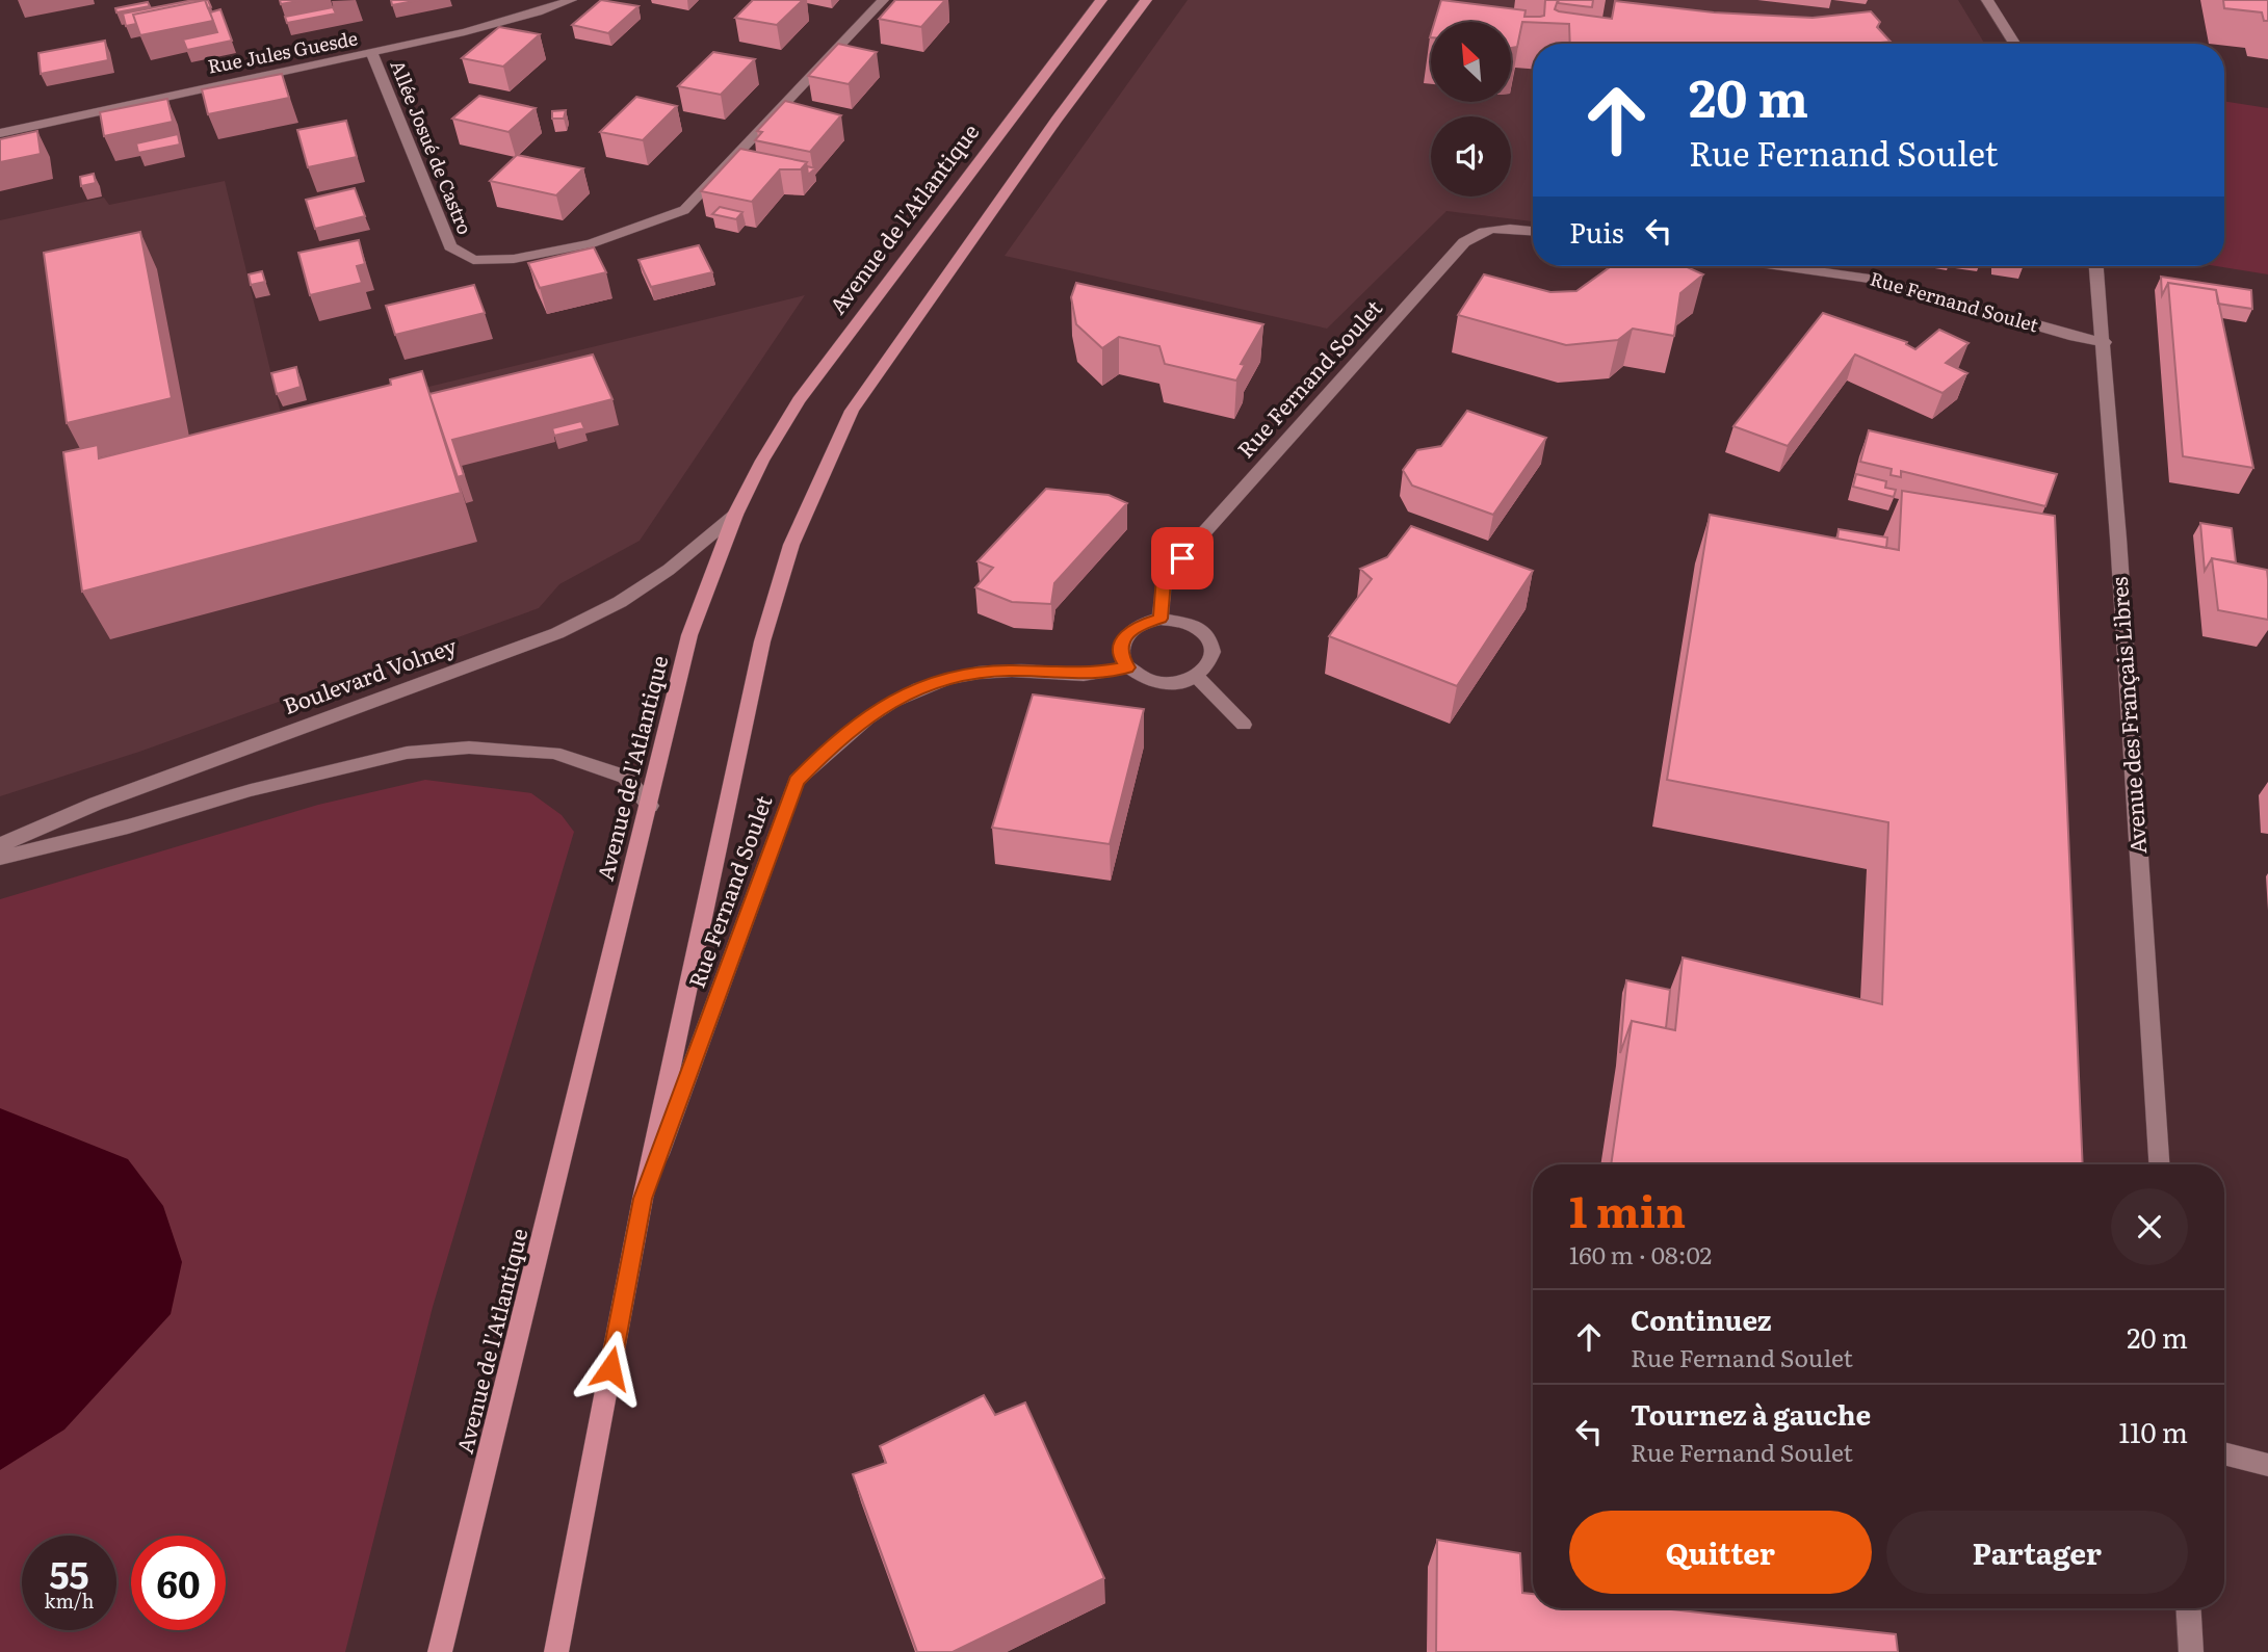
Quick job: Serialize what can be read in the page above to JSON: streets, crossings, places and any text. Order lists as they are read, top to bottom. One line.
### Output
{"streets":{"main road":["Avenue de l'Atlantique"],"street":["Rue Jules Guesde","Allée Josué de Castro","Rue Fernand Soulet","Boulevard Volney","Avenue des Français Libres"]},"crossings":[["Rue Jules Guesde","Allée Josué de Castro"],["Avenue de l'Atlantique","Boulevard Volney"],["Rue Fernand Soulet","Avenue des Français Libres"]],"north":"top left","page":{"turn":["20 m","Rue Fernand Soulet"],"then":"Puis","heading":["1 min","160 m · 08:02"],"list":[{"name":"Continuez","note":"Rue Fernand Soulet","value":"20 m"},{"name":"Tournez à gauche","note":"Rue Fernand Soulet","value":"110 m"}],"buttons":["Quitter","Partager"],"speed":"55 km/h","limit":"60"}}
